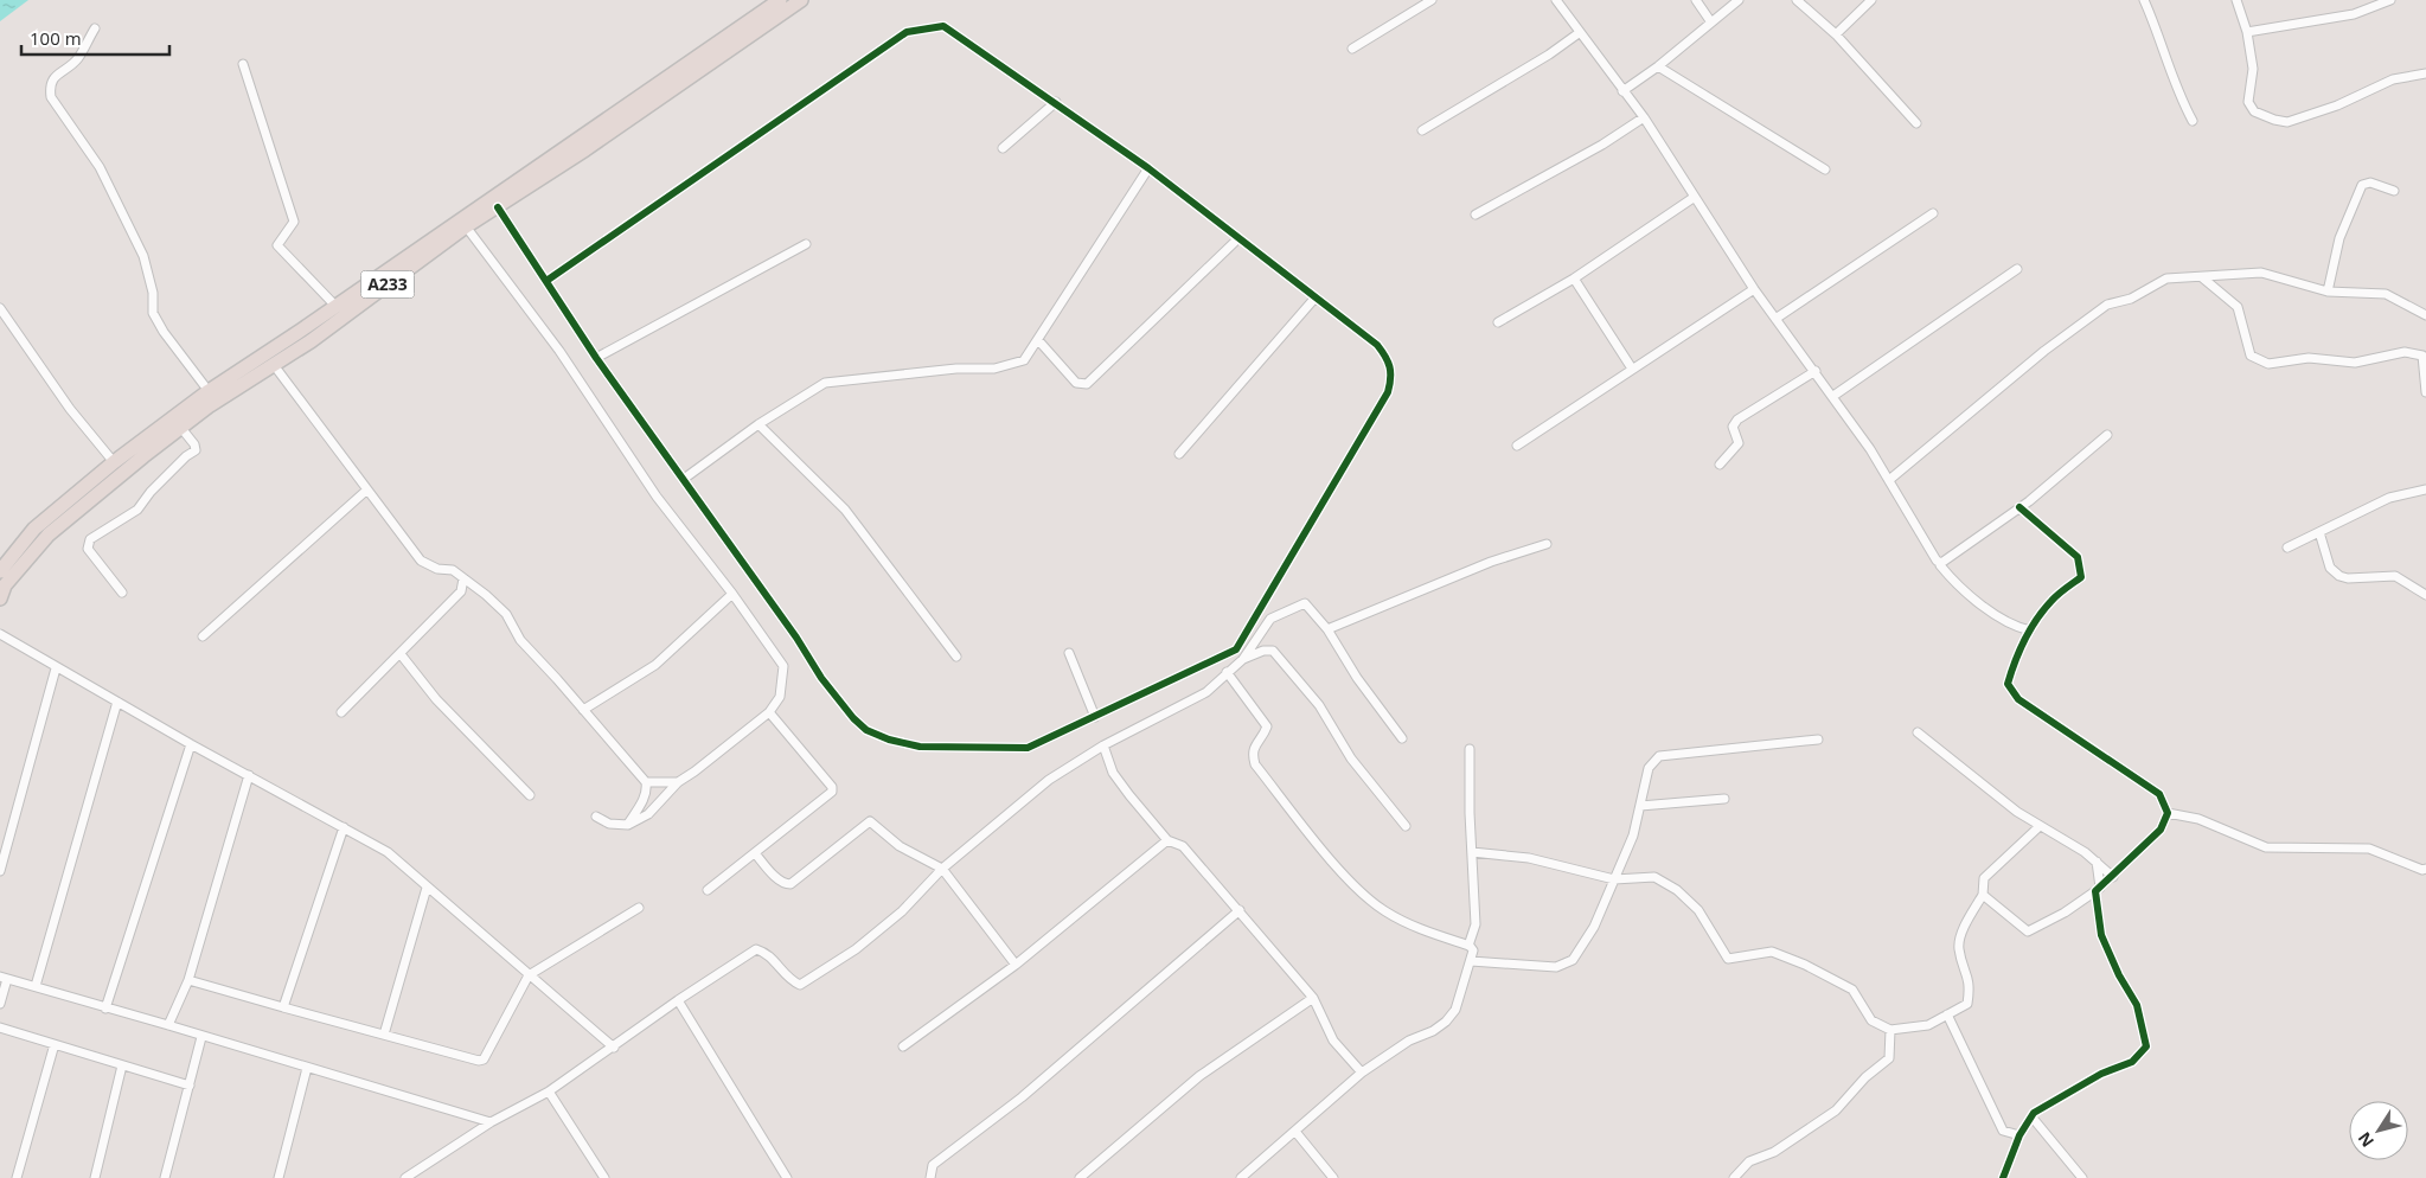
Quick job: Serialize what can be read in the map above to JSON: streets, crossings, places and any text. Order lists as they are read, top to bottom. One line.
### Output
{"streets":{"highway":["A233"]},"scale_bar":"100 m","north":"bottom left"}
